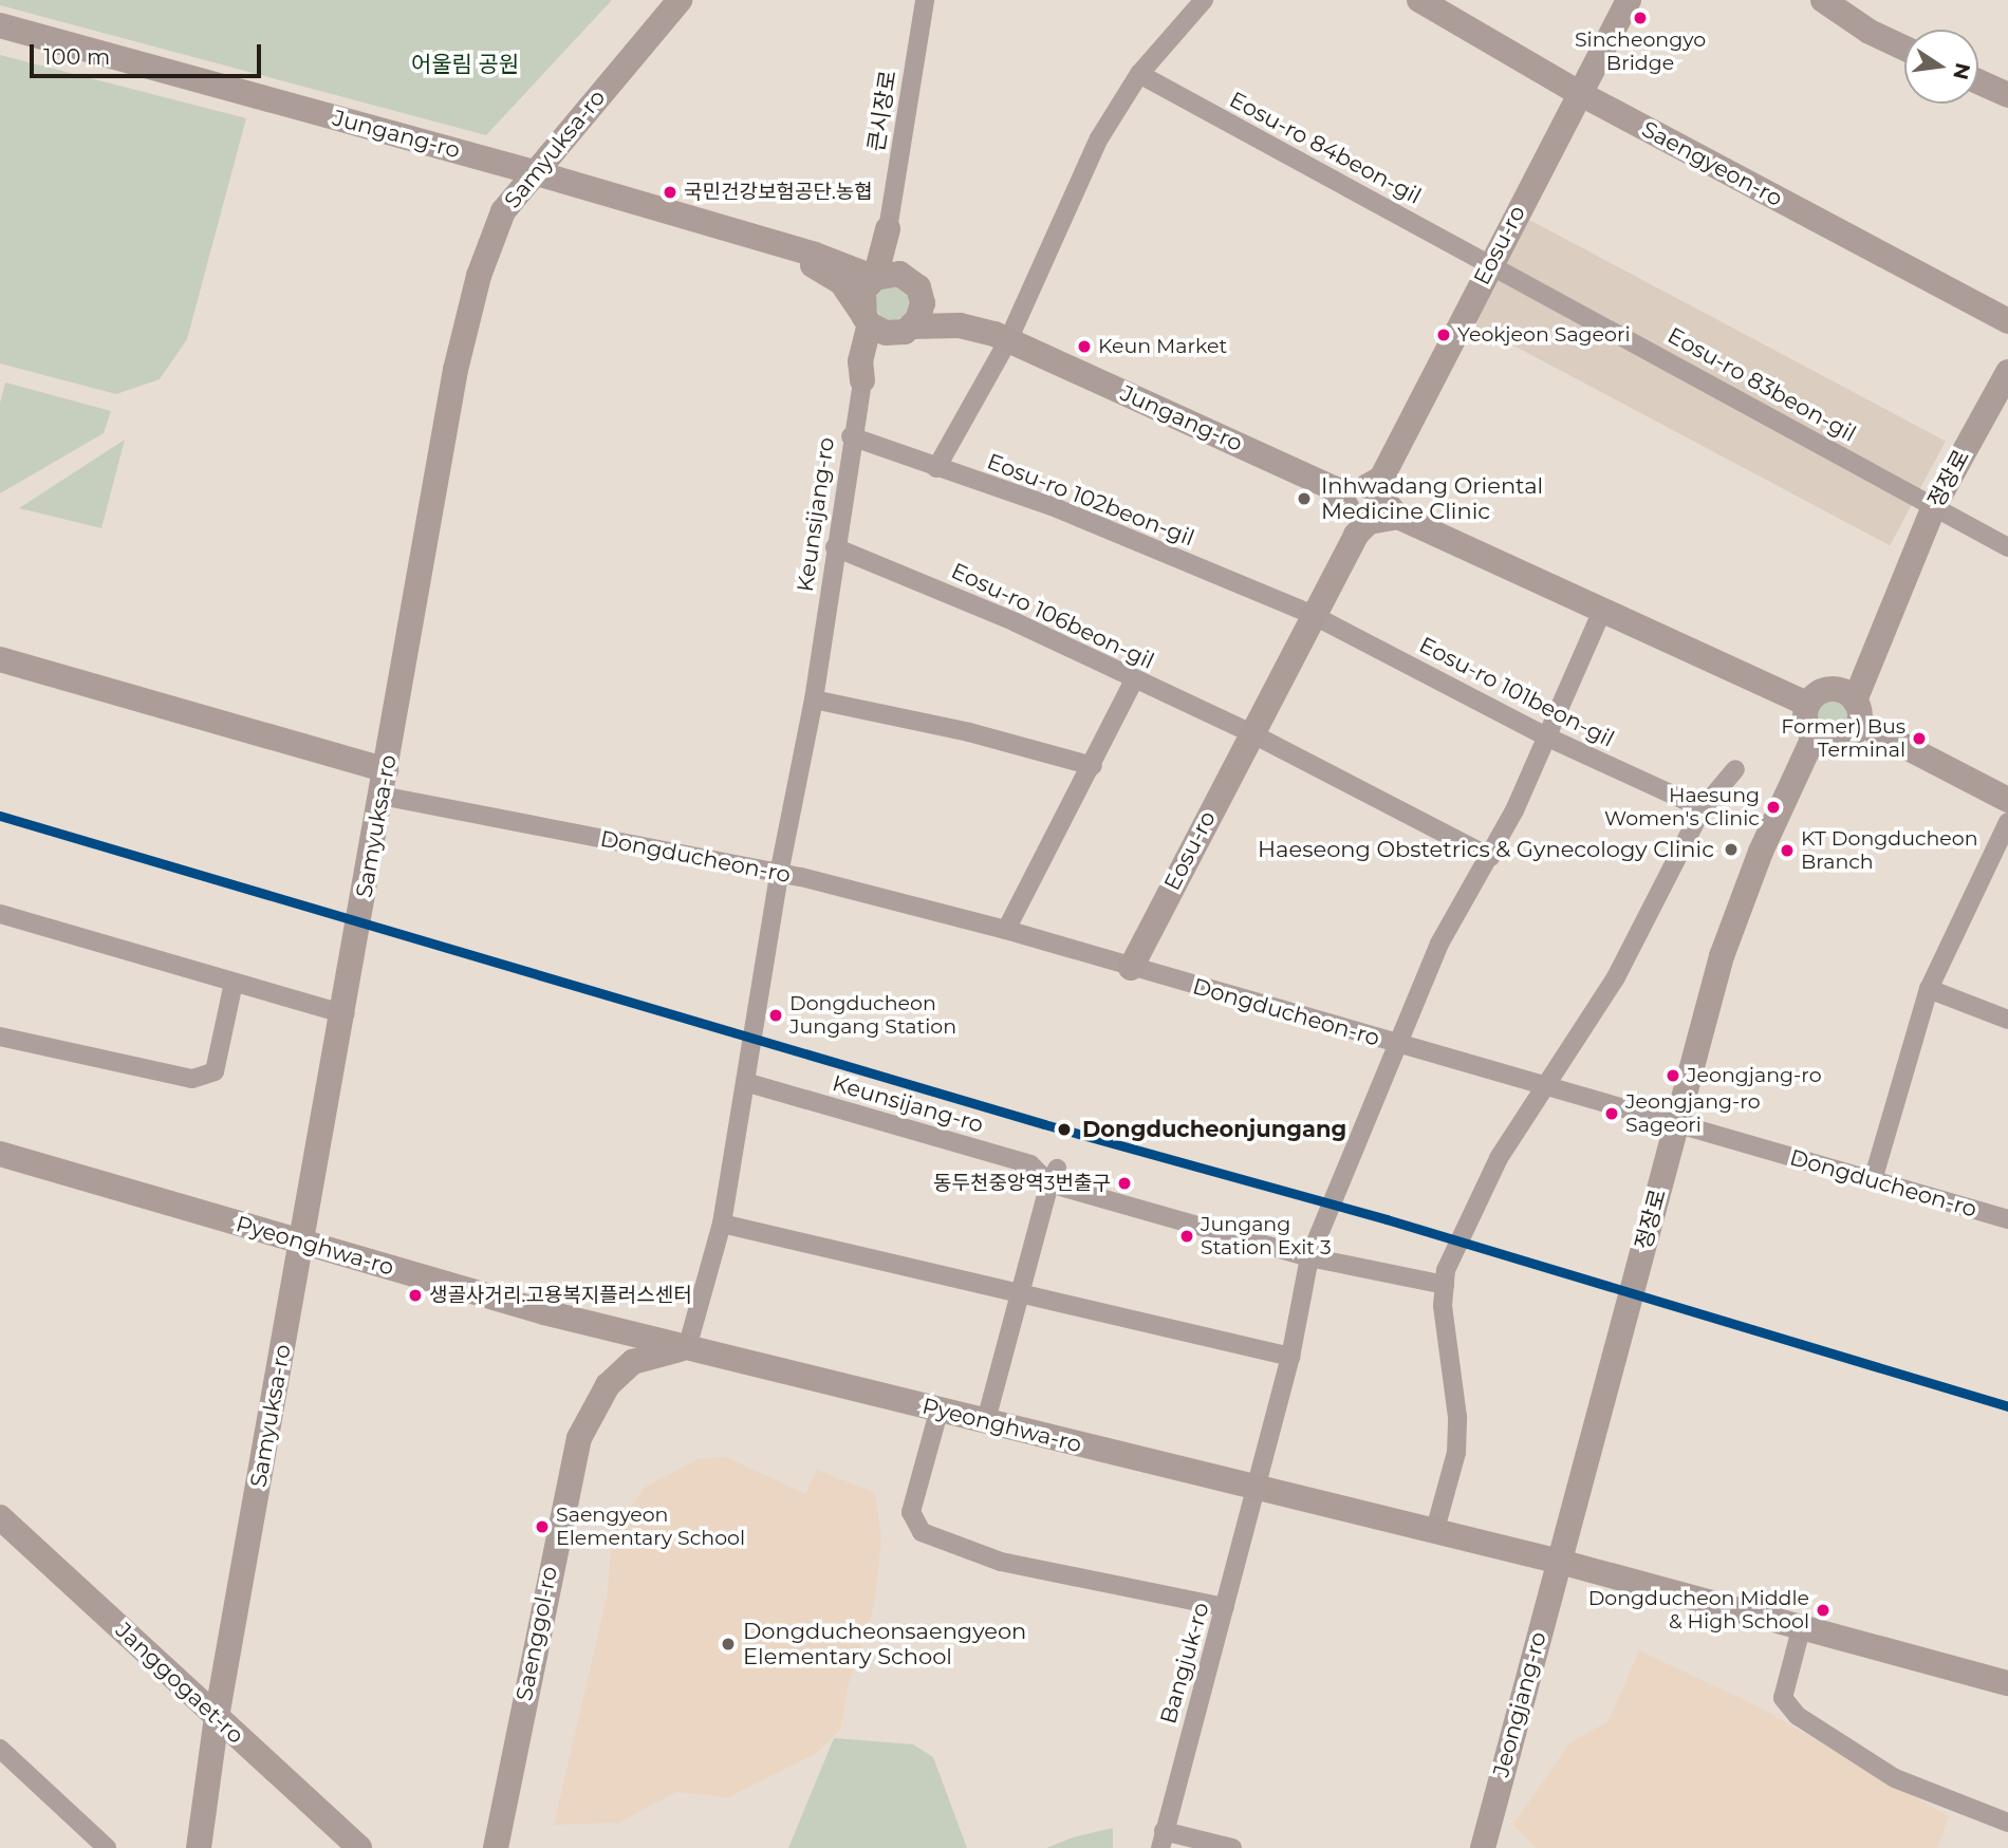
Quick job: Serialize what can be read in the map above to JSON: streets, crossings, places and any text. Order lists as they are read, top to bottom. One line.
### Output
{"streets":{"street":["큰시장로","Jungang-ro","Eosu-ro 84beon-gil","Samyuksa-ro","Saengyeon-ro","Eosu-ro","Eosu-ro 83beon-gil","정장로","Eosu-ro 102beon-gil","Keunsijang-ro","Eosu-ro 106beon-gil","Eosu-ro 101beon-gil","Dongducheon-ro","Pyeonghwa-ro","Saenggol-ro","Bangjuk-ro","Janggogaet-ro","Jeongjang-ro"]},"crossings":[["Jungang-ro","Samyuksa-ro"],["Jungang-ro","Eosu-ro"],["Jungang-ro","정장로"],["Eosu-ro 84beon-gil","Eosu-ro"],["Eosu-ro 84beon-gil","Eosu-ro 83beon-gil"],["Samyuksa-ro","Dongducheon-ro"],["Samyuksa-ro","Pyeonghwa-ro"],["Samyuksa-ro","Janggogaet-ro"],["Saengyeon-ro","Eosu-ro"],["Eosu-ro","Eosu-ro 83beon-gil"],["Eosu-ro","Eosu-ro 102beon-gil"],["Eosu-ro","Eosu-ro 106beon-gil"],["Eosu-ro","Eosu-ro 101beon-gil"],["Eosu-ro","Dongducheon-ro"],["Eosu-ro 83beon-gil","정장로"],["정장로","Dongducheon-ro"],["정장로","Pyeonghwa-ro"],["정장로","Jeongjang-ro"],["Eosu-ro 102beon-gil","Keunsijang-ro"],["Eosu-ro 102beon-gil","Eosu-ro 101beon-gil"],["Keunsijang-ro","Eosu-ro 106beon-gil"],["Keunsijang-ro","Dongducheon-ro"],["Keunsijang-ro","Pyeonghwa-ro"],["Keunsijang-ro","Saenggol-ro"],["Dongducheon-ro","Bangjuk-ro"],["Pyeonghwa-ro","Saenggol-ro"],["Pyeonghwa-ro","Bangjuk-ro"],["Pyeonghwa-ro","Jeongjang-ro"]],"parks":["어울림 공원"],"places":["Sincheongyo Bridge","국민건강보험공단.농협","Yeokjeon Sageori","Keun Market","Inhwadang Oriental Medicine Clinic","Former) Bus Terminal","Haesung Women's Clinic","Haeseong Obstetrics & Gynecology Clinic","KT Dongducheon Branch","Dongducheon Jungang Station","Jeongjang-ro","Jeongjang-ro Sageori","Dongducheonjungang","동두천중앙역3번출구","Jungang Station Exit 3","생골사거리.고용복지플러스센터","Saengyeon Elementary School","Dongducheon Middle & High School","Dongducheonsaengyeon Elementary School"],"scale_bar":"100 m","north":"right"}
